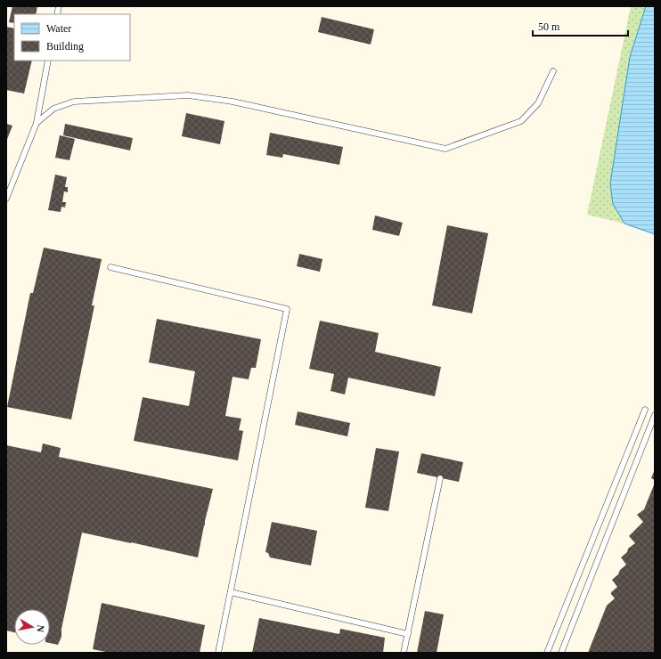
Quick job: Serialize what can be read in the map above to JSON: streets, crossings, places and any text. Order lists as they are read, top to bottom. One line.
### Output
{"legend":["Water","Building"],"scale_bar":"50 m","north":"right"}
